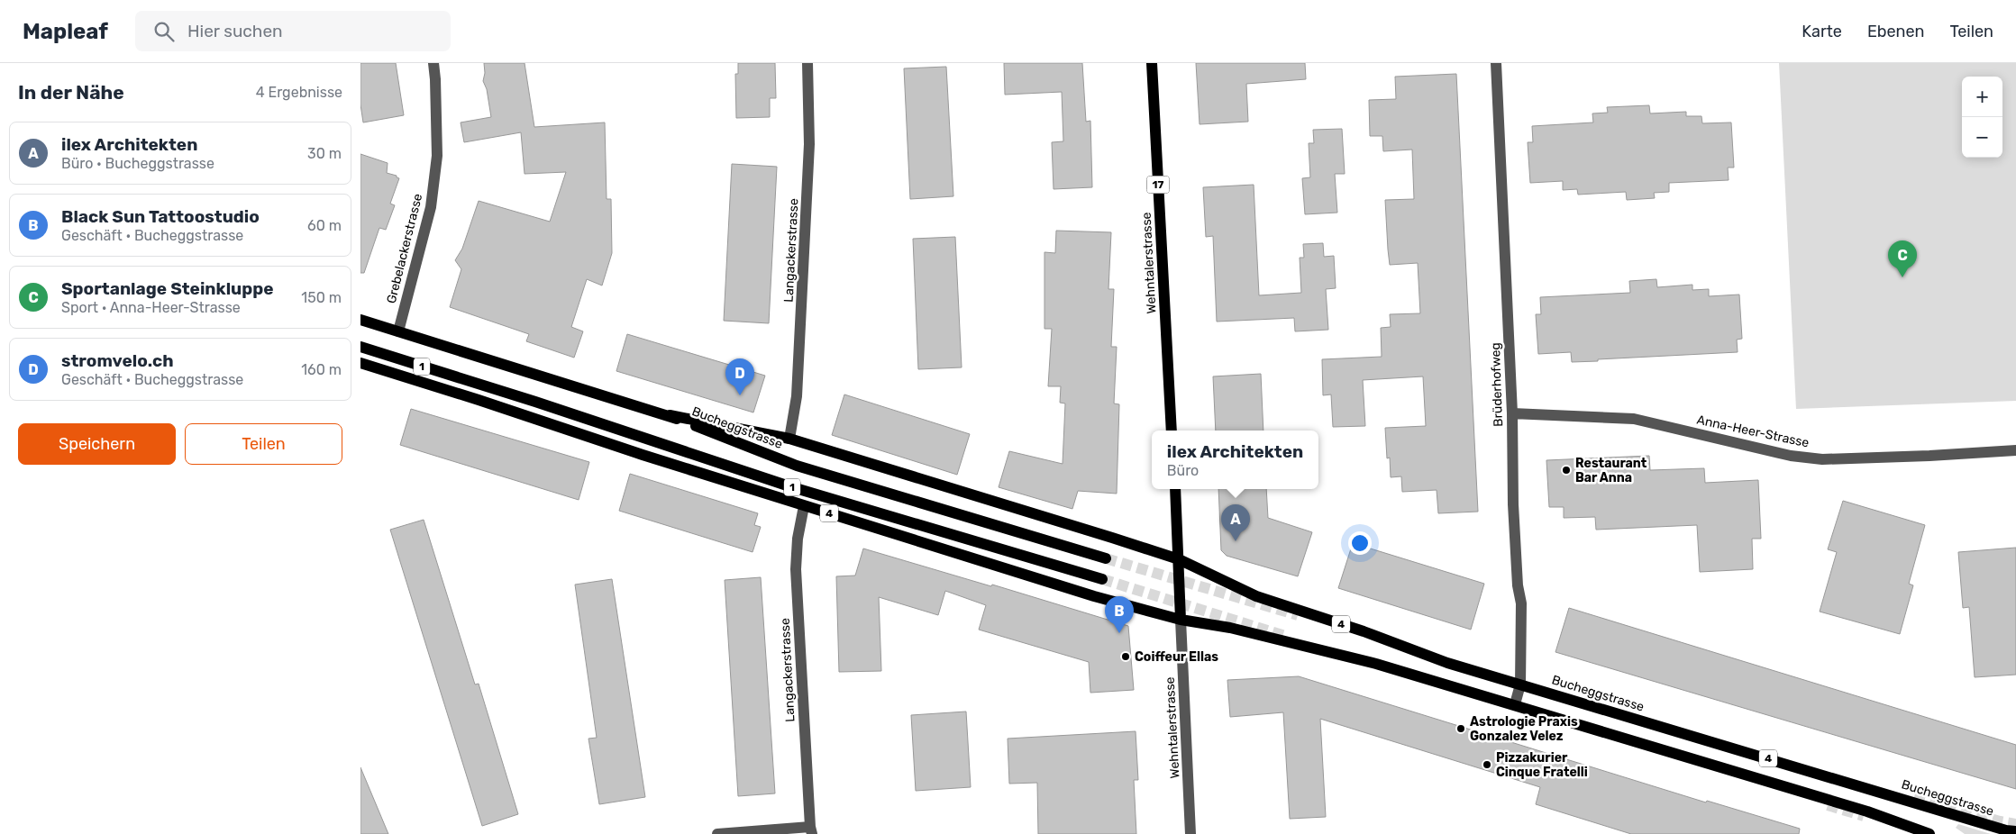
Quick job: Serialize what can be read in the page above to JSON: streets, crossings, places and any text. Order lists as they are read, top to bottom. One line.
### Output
{"streets":{"main road":["17","Wehntalerstrasse","1","Bucheggstrasse","4"],"street":["Grebelackerstrasse","Langackerstrasse","Brüderhofweg","Anna-Heer-Strasse"]},"crossings":[["Grebelackerstrasse","Bucheggstrasse"],["Langackerstrasse","4"],["Wehntalerstrasse","Bucheggstrasse"],["Wehntalerstrasse","4"],["Brüderhofweg","Bucheggstrasse"],["Brüderhofweg","Anna-Heer-Strasse"],["Brüderhofweg","4"],["Bucheggstrasse","4"]],"places":["Restaurant Bar Anna","Coiffeur Ellas","Astrologie Praxis Gonzalez Velez","Pizzakurier Cinque Fratelli"],"page":{"header":"Mapleaf","search":"Hier suchen","nav":["Karte","Ebenen","Teilen"],"heading":["In der Nähe","4 Ergebnisse"],"map_buttons":["+","−"],"list":[{"mark":"A","name":"ilex Architekten","note":"Büro · Bucheggstrasse","value":"30 m"},{"mark":"B","name":"Black Sun Tattoostudio","note":"Geschäft · Bucheggstrasse","value":"60 m"},{"mark":"C","name":"Sportanlage Steinkluppe","note":"Sport · Anna-Heer-Strasse","value":"150 m"},{"mark":"D","name":"stromvelo.ch","note":"Geschäft · Bucheggstrasse","value":"160 m"}],"pins":["C","D","A","B"],"buttons":["Speichern","Teilen"],"popup":["ilex Architekten","Büro"]}}
